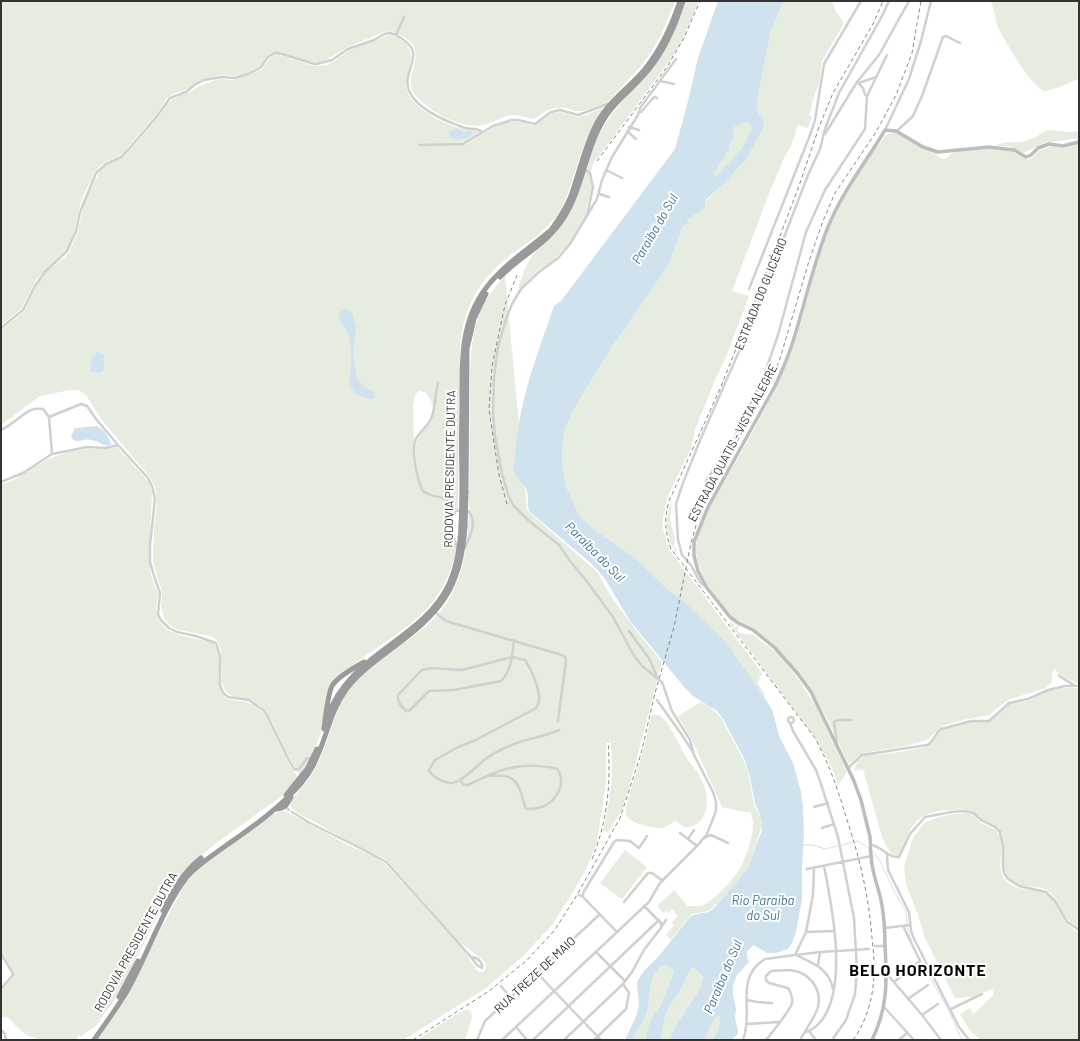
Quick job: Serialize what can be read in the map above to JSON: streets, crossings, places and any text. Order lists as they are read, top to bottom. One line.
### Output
{"streets":{"highway":["RODOVIA PRESIDENTE DUTRA"],"street":["ESTRADA DO GLICÉRIO","ESTRADA QUATIS - VISTA ALEGRE","RUA TREZE DE MAIO"]},"crossings":[["ESTRADA DO GLICÉRIO","ESTRADA QUATIS - VISTA ALEGRE"]],"districts":["BELO HORIZONTE"],"water":["Paraiba do Sul","Rio Paraiba do Sul"]}
